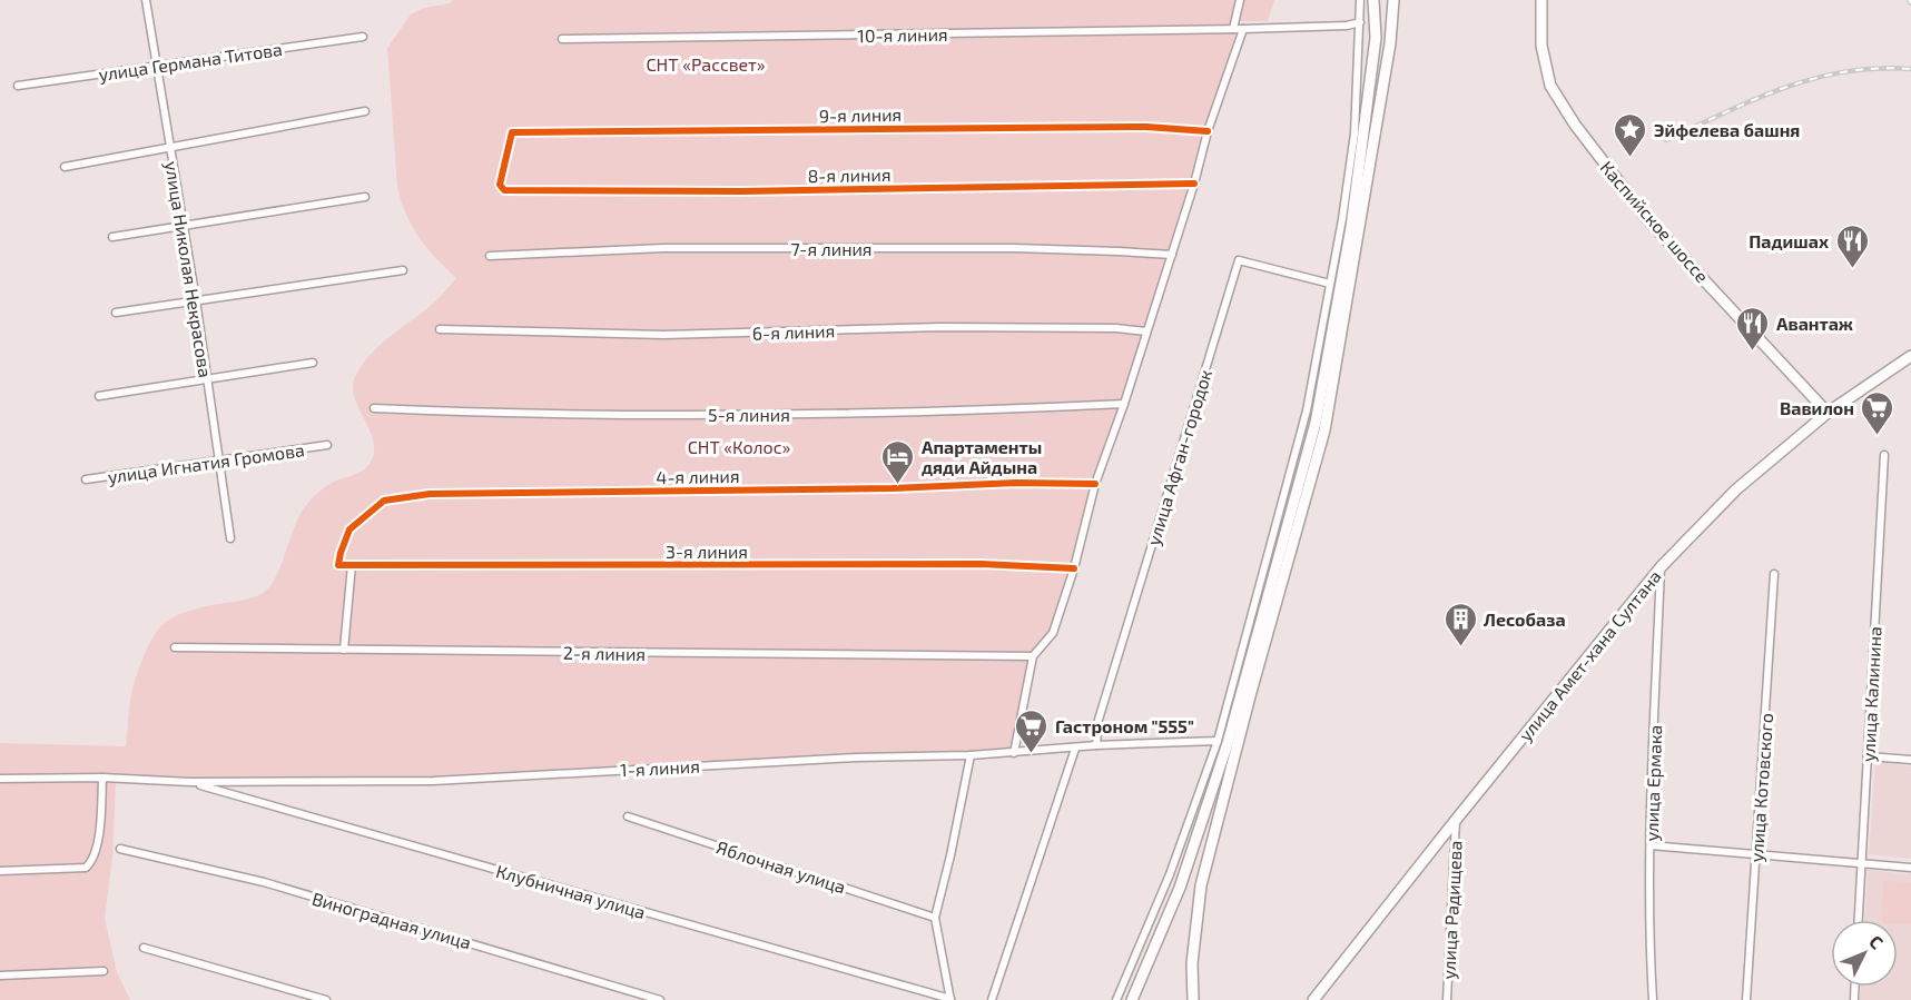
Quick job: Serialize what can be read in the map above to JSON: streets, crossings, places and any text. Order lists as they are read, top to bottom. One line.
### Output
{"streets":{"main road":["Каспийское шоссе","улица Амет-хана Султана"],"street":["10-я линия","улица Германа Титова","9-я линия","8-я линия","7-я линия","улица Николая Некрасова","6-я линия","5-я линия","улица Афган-городок","улица Игнатия Громова","4-я линия","3-я линия","2-я линия","улица Калинина","1-я линия","улица Ермака","улица Котовского","Яблочная улица","Клубничная улица","улица Радищева","Виноградная улица"]},"crossings":[["улица Германа Титова","улица Николая Некрасова"],["9-я линия","8-я линия"],["Каспийское шоссе","улица Амет-хана Султана"],["улица Николая Некрасова","улица Игнатия Громова"],["улица Афган-городок","1-я линия"],["4-я линия","3-я линия"],["улица Амет-хана Султана","улица Ермака"],["улица Амет-хана Султана","улица Радищева"],["1-я линия","Клубничная улица"]],"parks":["СНТ «Рассвет»","СНТ «Колос»"],"places":{"place":["Эйфелева башня"],"restaurant":["Падишах","Авантаж"],"supermarket":["Вавилон","Гастроном \"555\""],"hotel":["Апартаменты дяди Айдына"],"building":["Лесобаза"]},"north":"top right"}
